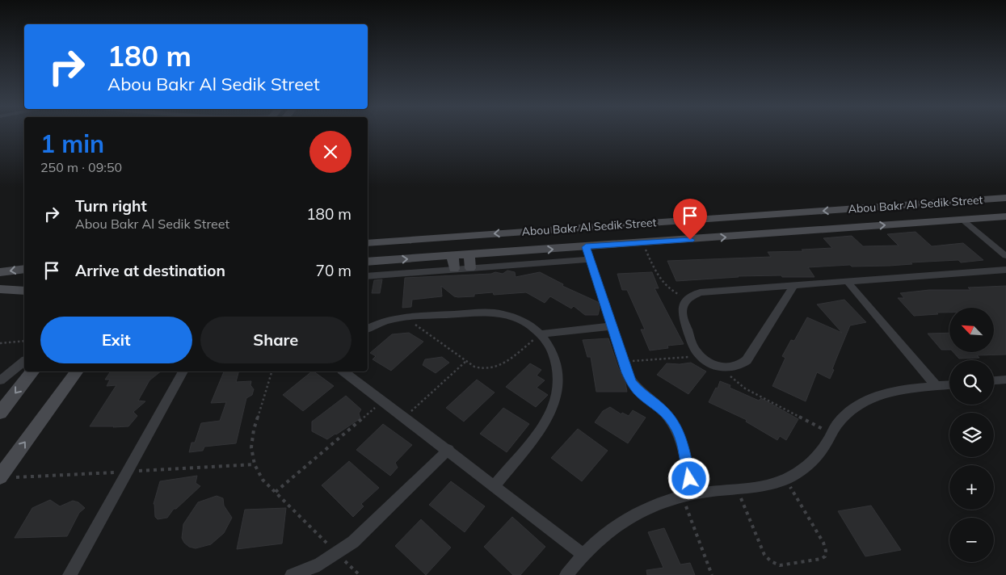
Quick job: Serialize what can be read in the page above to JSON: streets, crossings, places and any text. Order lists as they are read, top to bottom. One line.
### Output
{"streets":{"main road":["Abou Bakr Al Sedik Street"]},"north":"top left","page":{"turn":["180 m","Abou Bakr Al Sedik Street"],"heading":["1 min","250 m · 09:50"],"list":[{"name":"Turn right","note":"Abou Bakr Al Sedik Street","value":"180 m"},{"name":"Arrive at destination","value":"70 m"}],"map_buttons":["+","−"],"buttons":["Exit","Share"]}}
